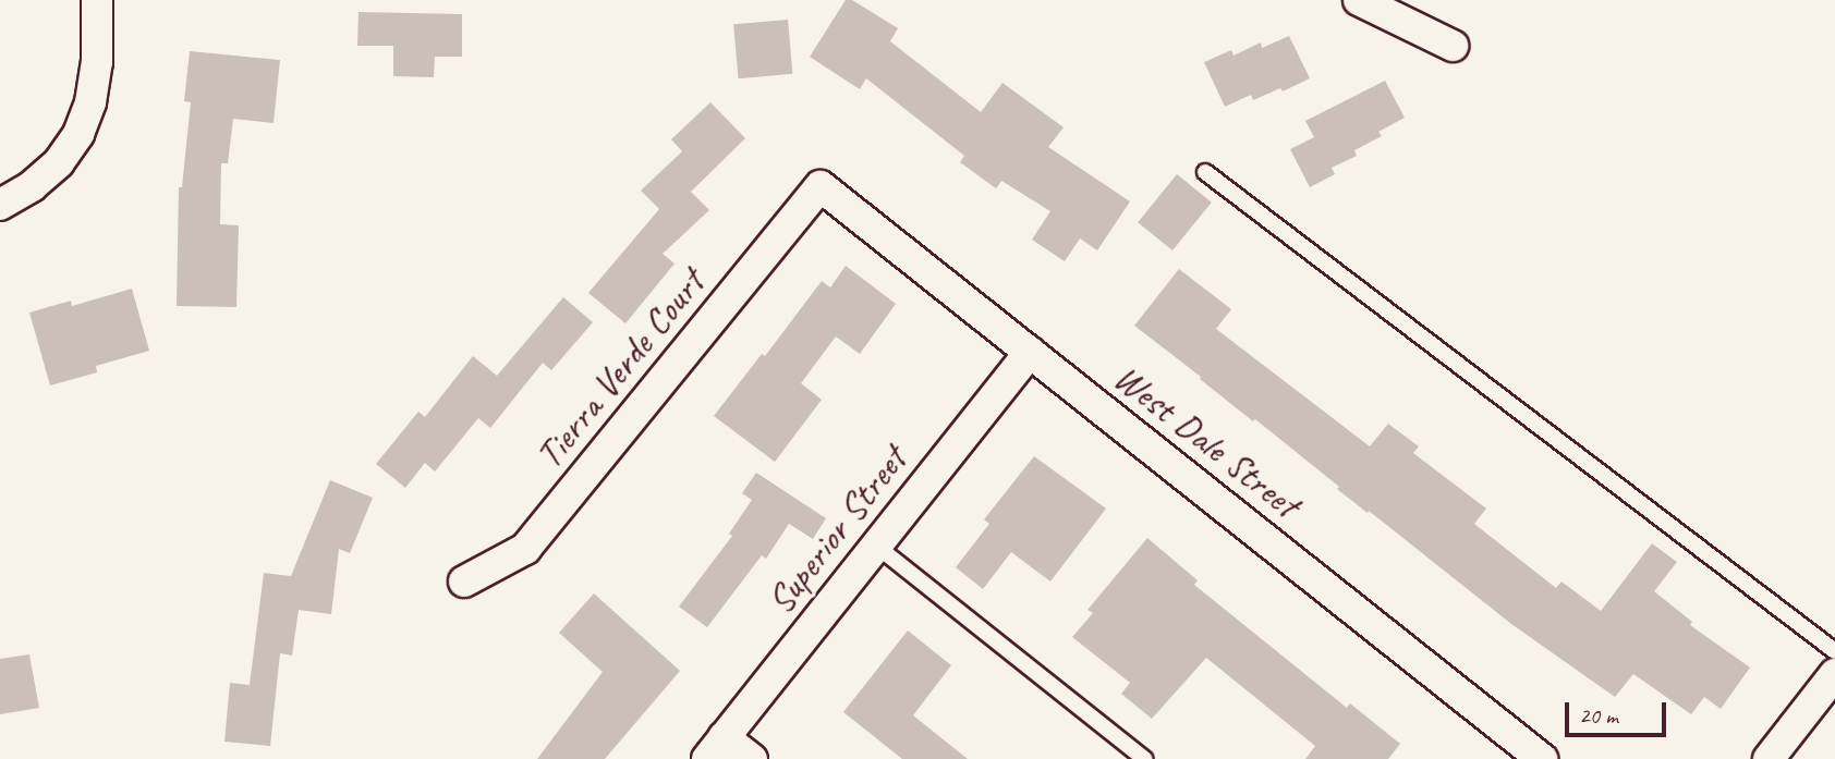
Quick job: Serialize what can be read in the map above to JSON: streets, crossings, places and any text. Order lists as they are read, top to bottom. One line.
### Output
{"streets":{"street":["Tierra Verde Court","West Dale Street","Superior Street"]},"crossings":[["Tierra Verde Court","West Dale Street"],["West Dale Street","Superior Street"]],"scale_bar":"20 m"}
